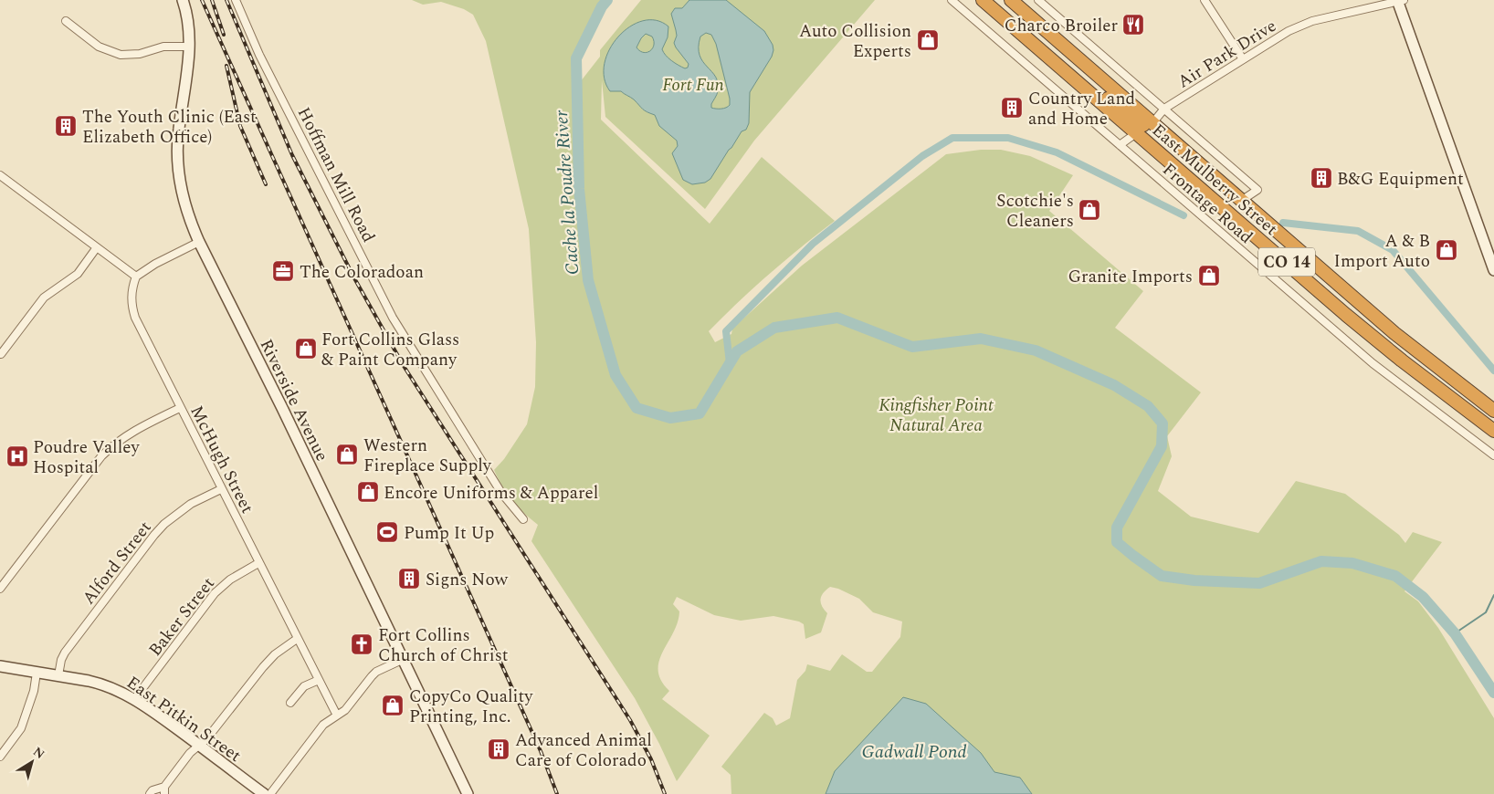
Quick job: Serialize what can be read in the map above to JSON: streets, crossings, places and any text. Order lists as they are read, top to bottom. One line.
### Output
{"streets":{"highway":["East Mulberry Street","CO 14"],"main road":["Riverside Avenue","East Pitkin Street"],"street":["Air Park Drive","Hoffman Mill Road","Frontage Road","McHugh Street","Alford Street","Baker Street"]},"crossings":[["Air Park Drive","East Mulberry Street"],["Air Park Drive","Frontage Road"],["East Mulberry Street","Frontage Road"],["McHugh Street","Alford Street"],["McHugh Street","Baker Street"],["Alford Street","East Pitkin Street"],["Baker Street","East Pitkin Street"]],"water":["Cache la Poudre River","Gadwall Pond"],"parks":["Fort Fun","Kingfisher Point Natural Area"],"places":{"restaurant":["Charco Broiler"],"shop":["Auto Collision Experts","Scotchie's Cleaners","A & B Import Auto","Granite Imports","Fort Collins Glass & Paint Company","Western Fireplace Supply","Encore Uniforms & Apparel","CopyCo Quality Printing, Inc."],"building":["Country Land and Home","The Youth Clinic (East Elizabeth Office)","B&G Equipment","Signs Now","Advanced Animal Care of Colorado"],"office":["The Coloradoan"],"hospital":["Poudre Valley Hospital"],"sports":["Pump It Up"],"church":["Fort Collins Church of Christ"]},"north":"top right"}
